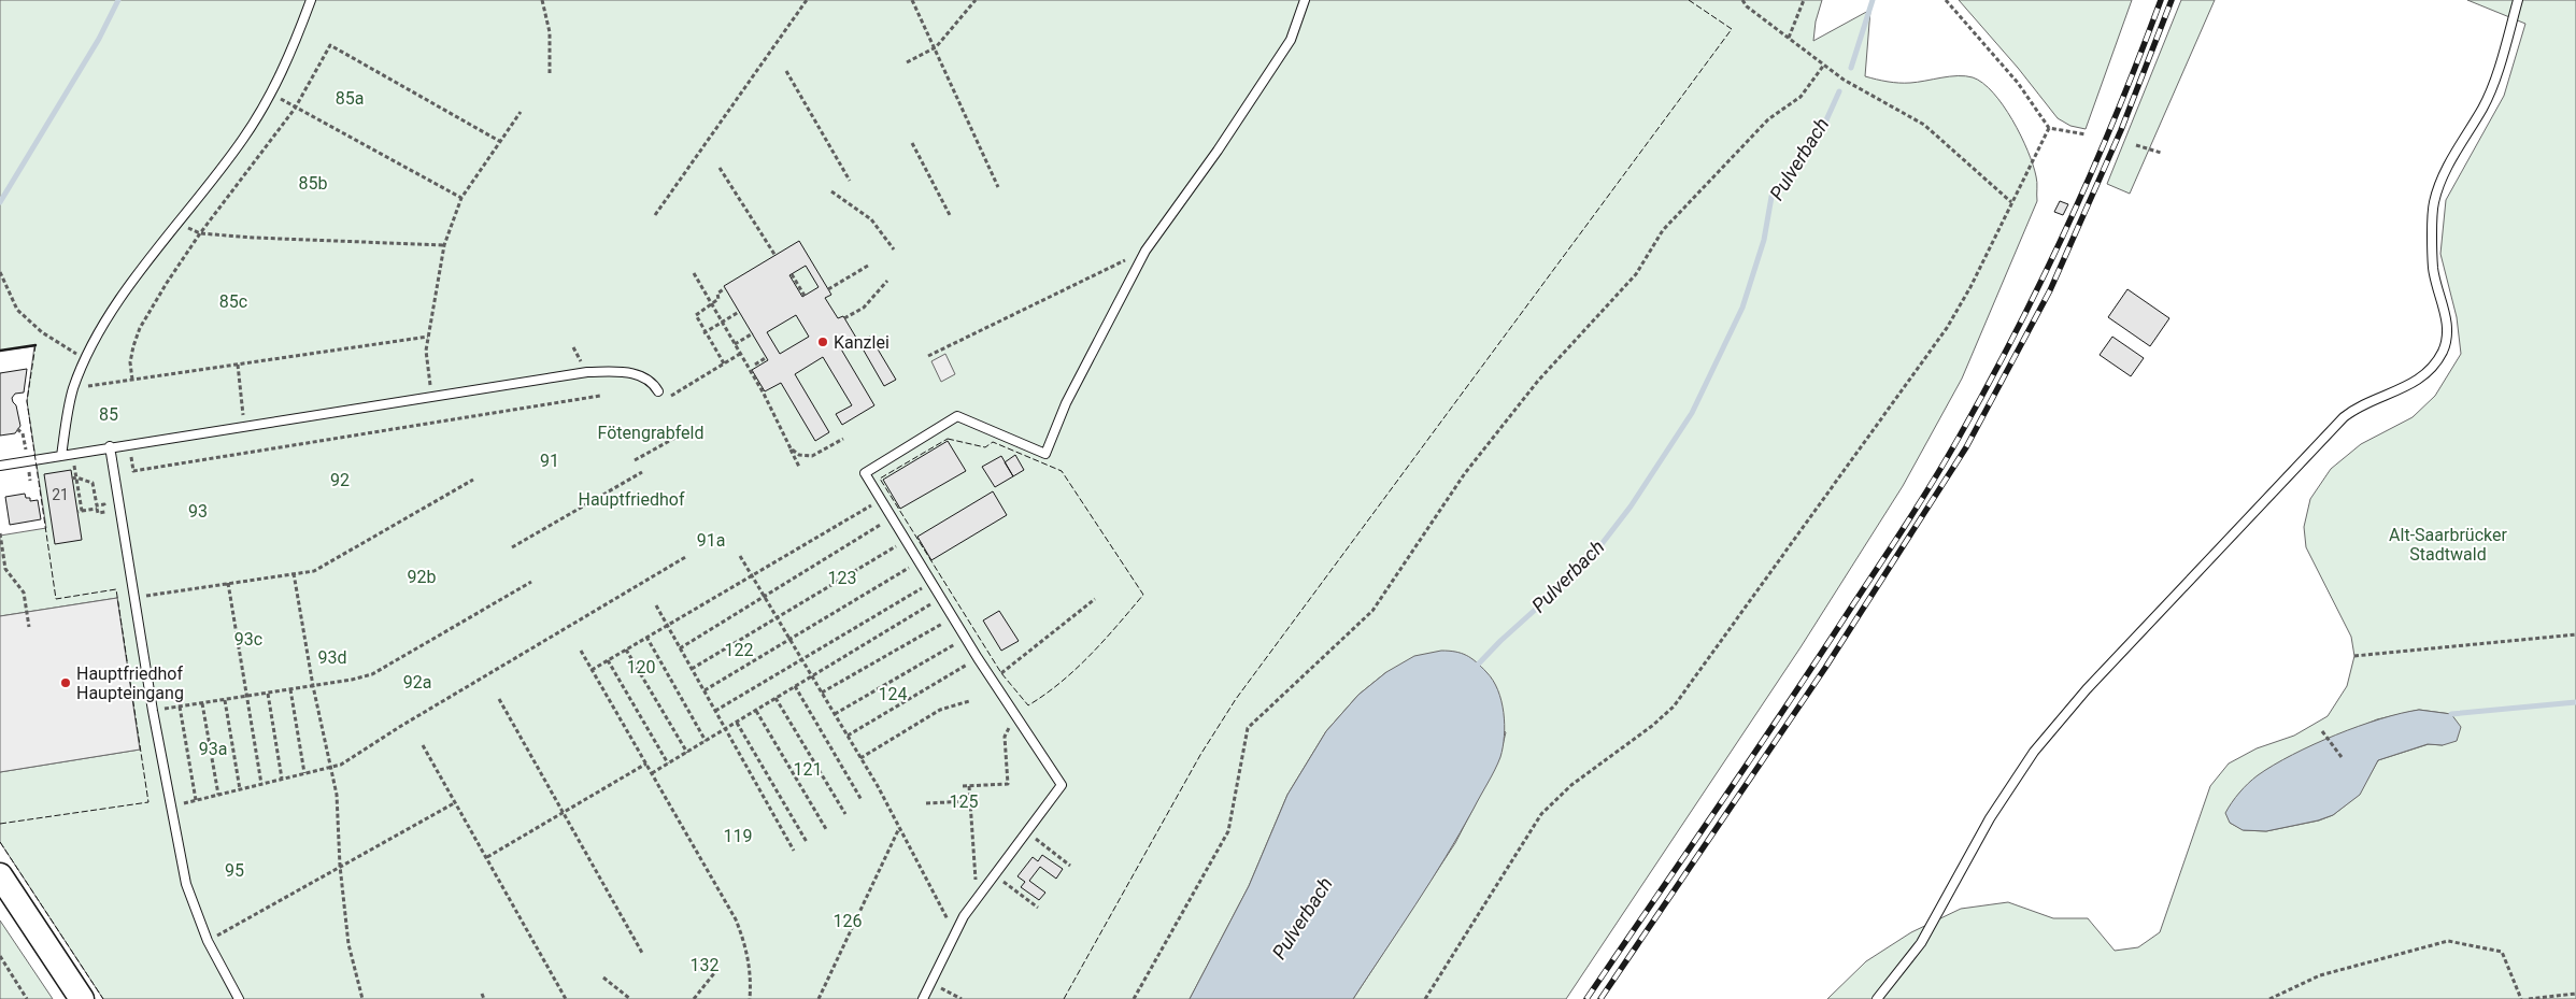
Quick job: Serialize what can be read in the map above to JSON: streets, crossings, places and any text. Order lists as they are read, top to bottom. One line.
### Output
{"water":["Pulverbach"],"parks":["85a","85b","85c","85","Fötengrabfeld","91","92","Hauptfriedhof","93","Alt-Saarbrücker Stadtwald","91a","92b","123","93c","122","93d","120","92a","124","93a","121","125","119","95","126","132"],"places":["Kanzlei","Hauptfriedhof Haupteingang"],"house_numbers":["21"]}
